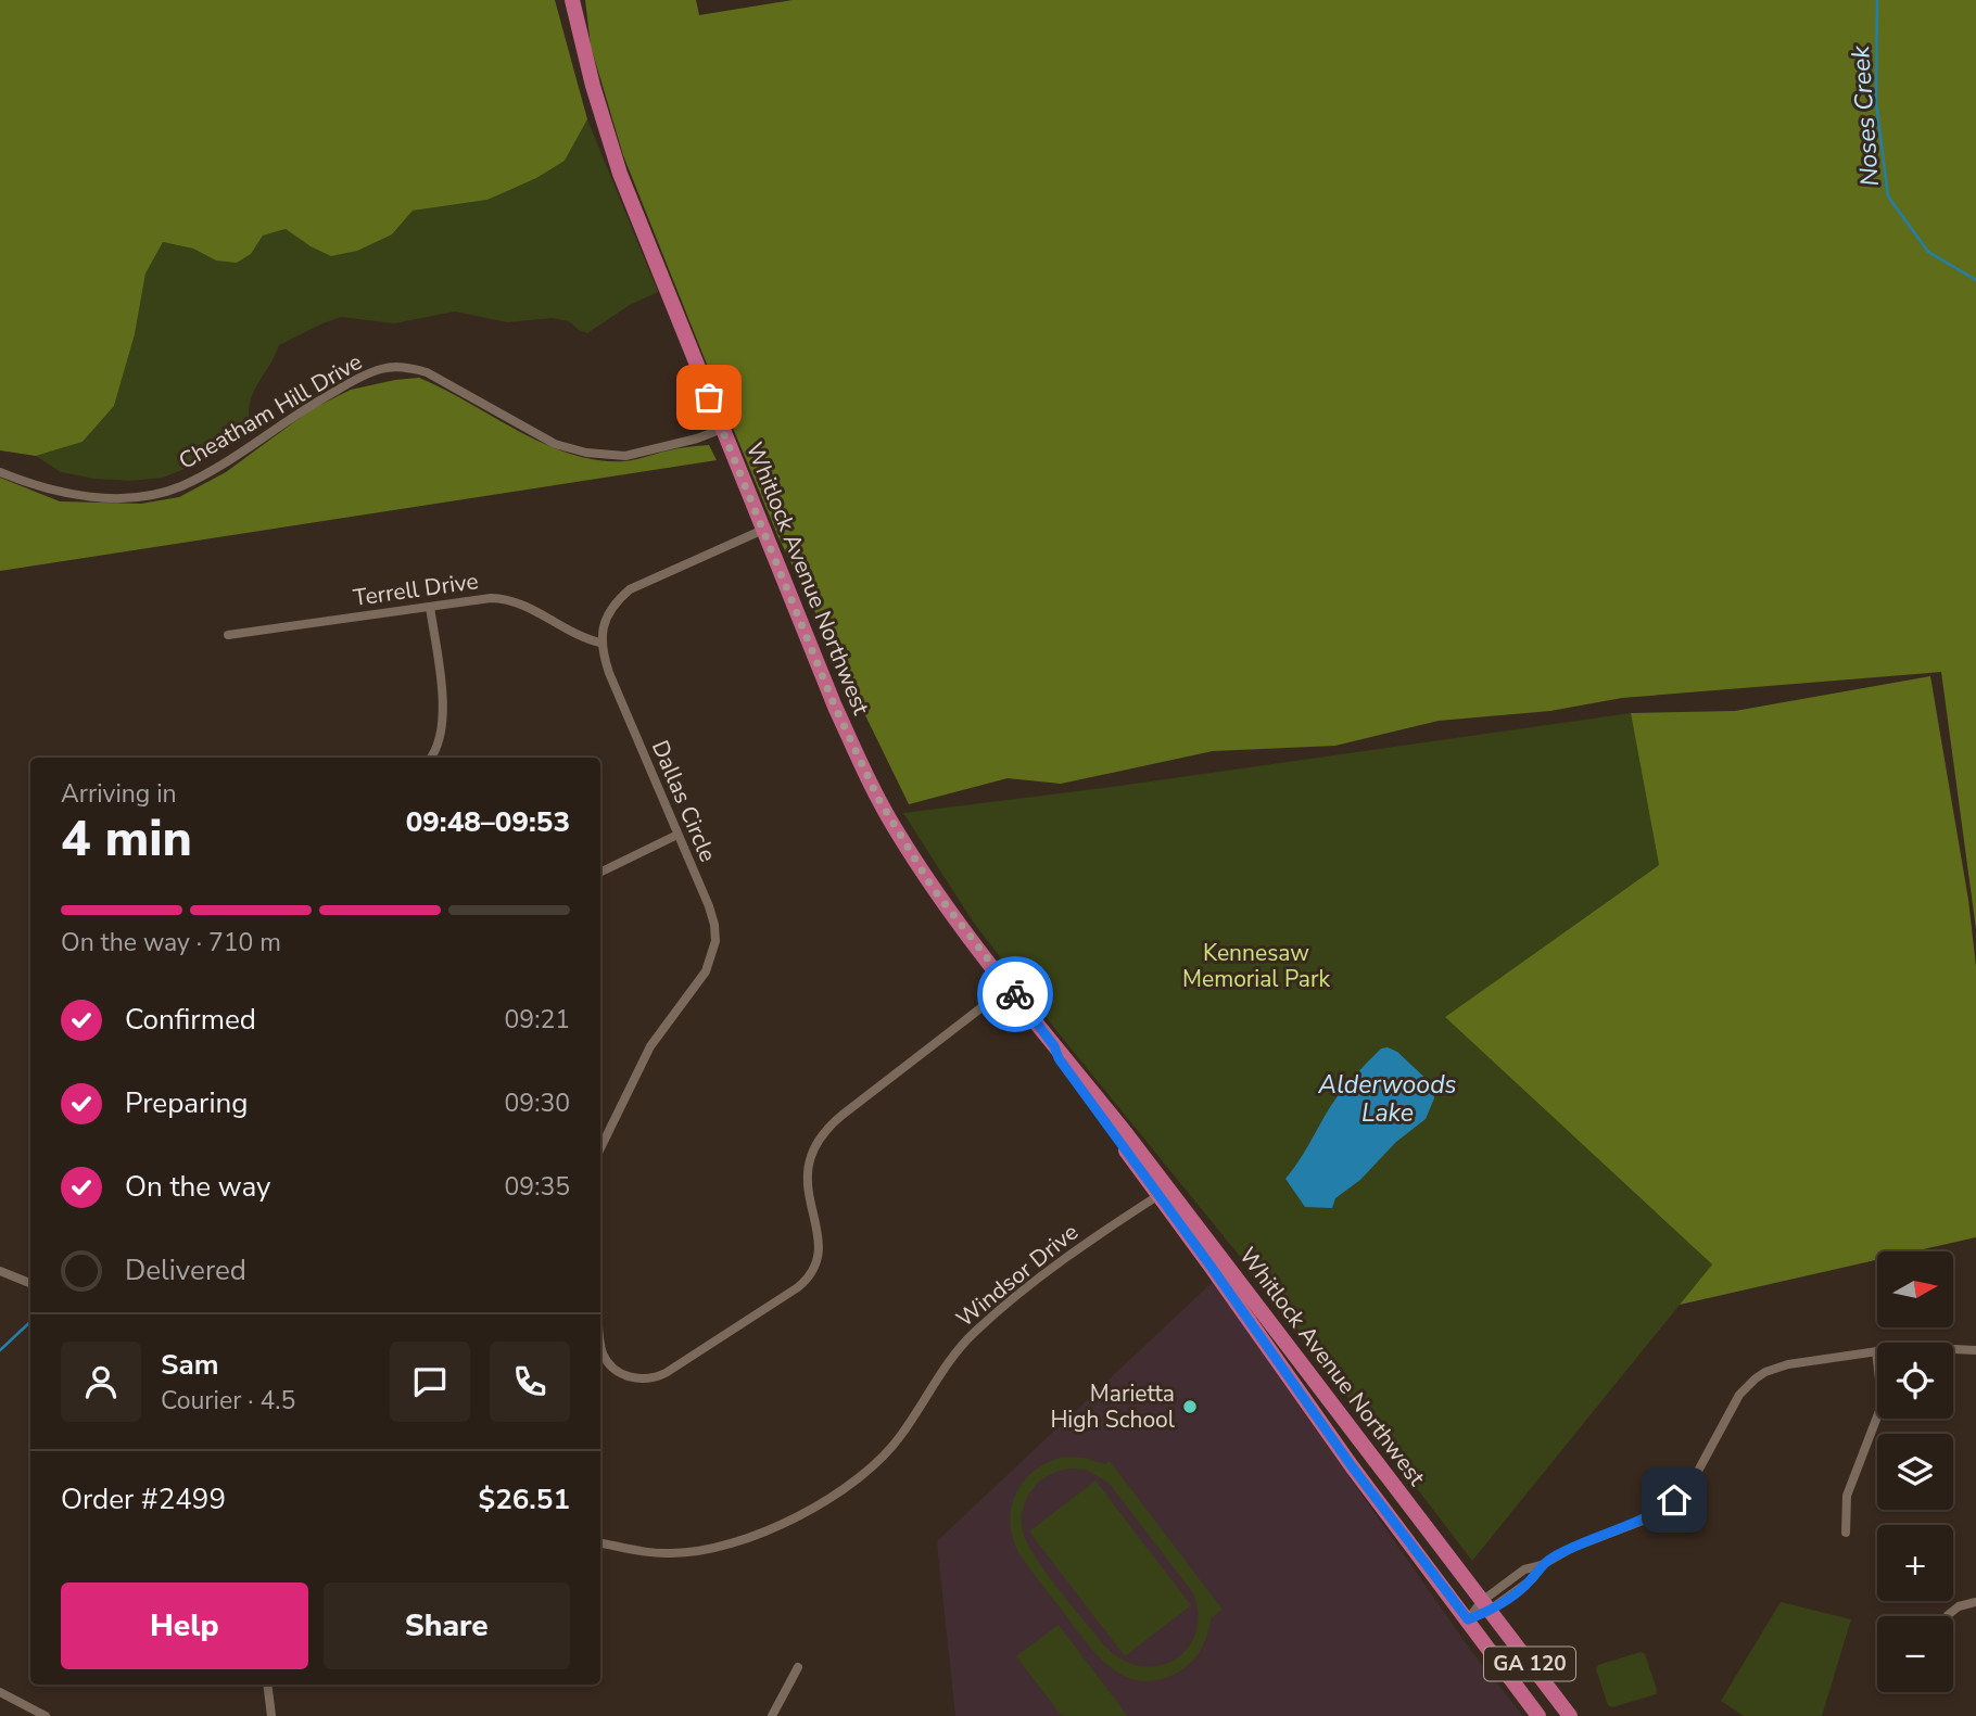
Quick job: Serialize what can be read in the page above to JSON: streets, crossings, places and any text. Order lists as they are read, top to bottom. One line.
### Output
{"streets":{"highway":["Whitlock Avenue Northwest","GA 120"],"street":["Cheatham Hill Drive","Terrell Drive","Dallas Circle","Windsor Drive"]},"crossings":[["Cheatham Hill Drive","Whitlock Avenue Northwest"],["Whitlock Avenue Northwest","Windsor Drive"],["Terrell Drive","Dallas Circle"]],"water":["Noses Creek","Alderwoods Lake"],"parks":["Kennesaw Memorial Park"],"places":["Marietta High School"],"north":"right","page":{"heading":["4 min","Arriving in","09:48–09:53"],"panel":["Sam","Courier · 4.5","Order #2499","$26.51"],"bar":"On the way · 710 m","list":[["Confirmed","09:21"],["Preparing","09:30"],["On the way","09:35"],"Delivered"],"map_buttons":["+","−"],"buttons":["Help","Share"]}}
